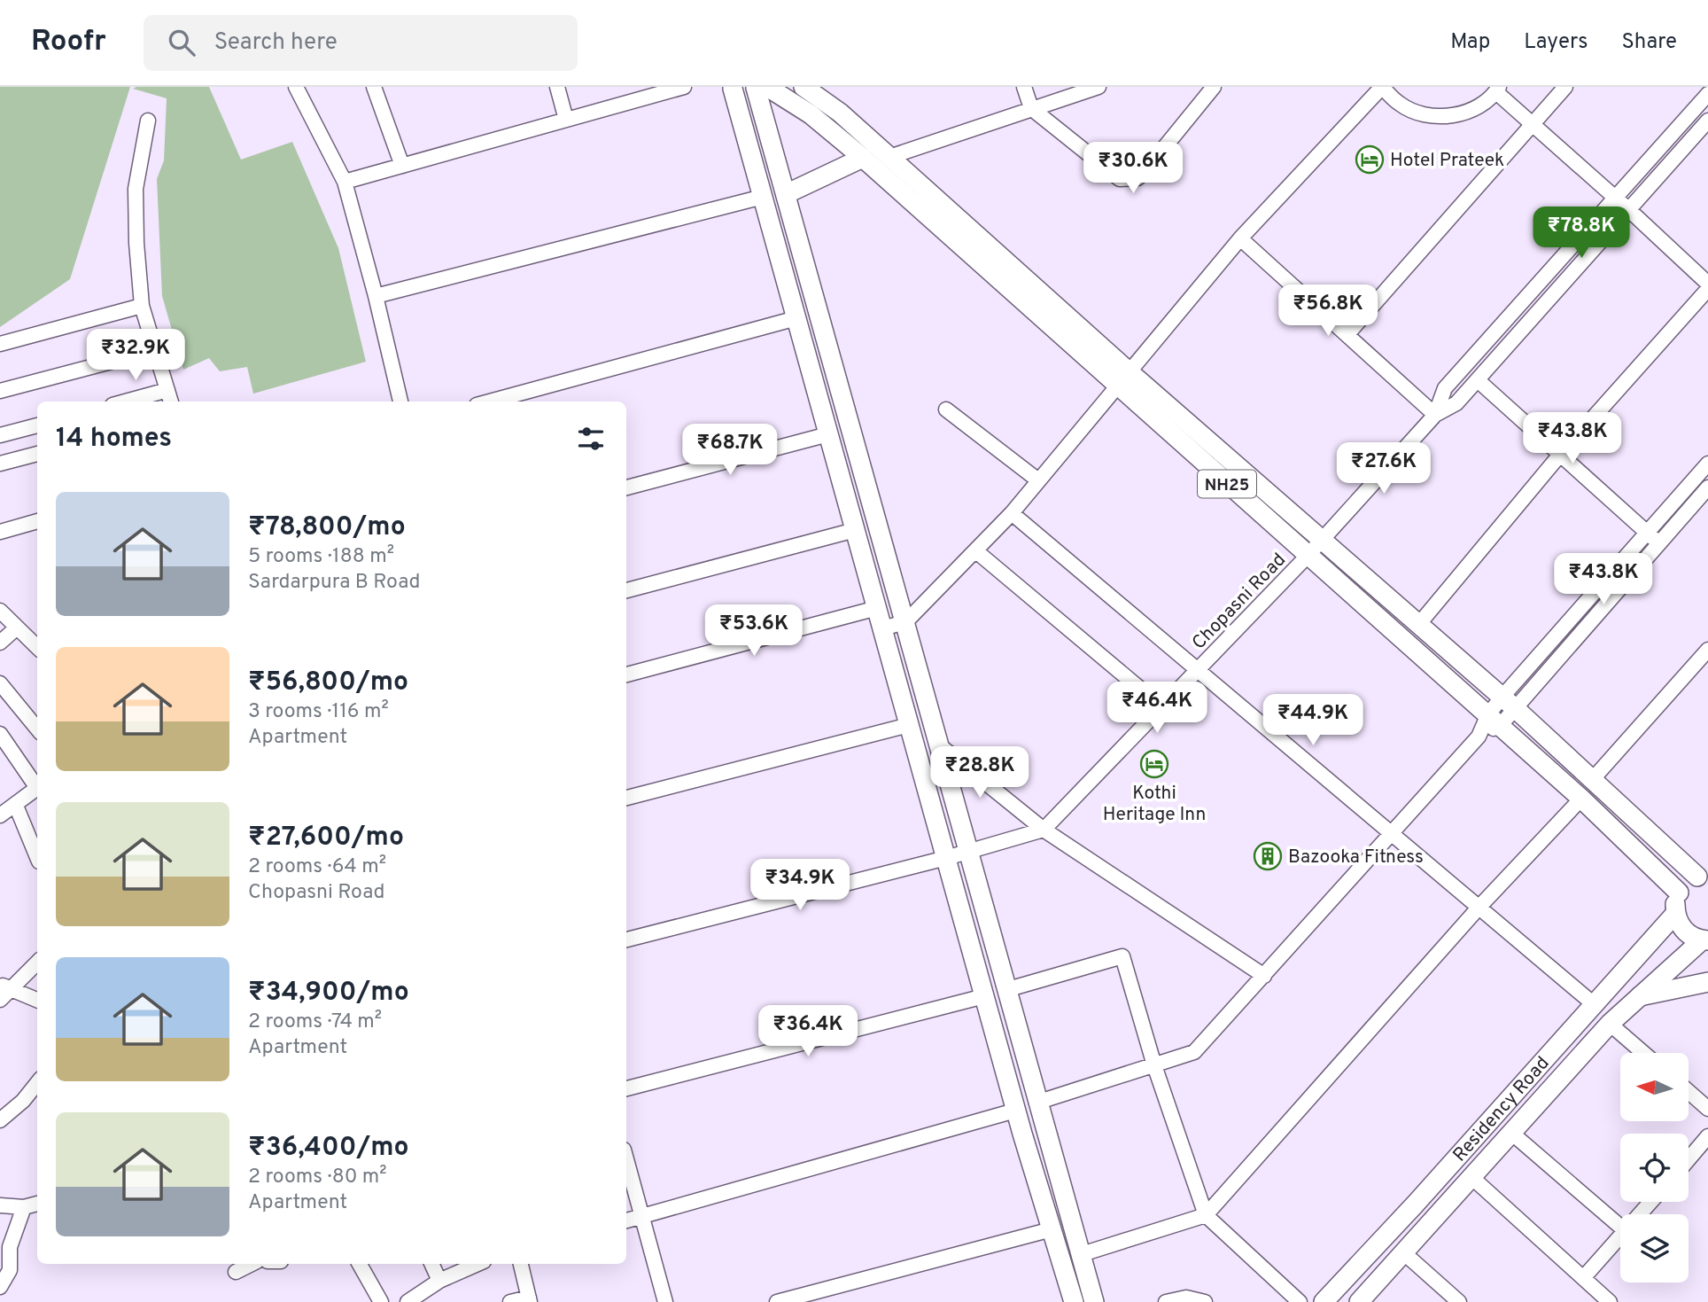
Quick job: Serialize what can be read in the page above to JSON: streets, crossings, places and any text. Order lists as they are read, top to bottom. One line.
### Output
{"streets":{"main road":["NH25","Residency Road"],"street":["Chopasni Road"]},"crossings":[["NH25","Chopasni Road"]],"places":{"hotel":["Hotel Prateek","Kothi Heritage Inn"],"building":["Bazooka Fitness"]},"north":"left","page":{"header":"Roofr","search":"Search here","nav":["Map","Layers","Share"],"price":["₹30.6K","₹78.8K","₹56.8K","₹32.9K","₹43.8K","₹68.7K","₹27.6K","₹43.8K","₹53.6K","₹46.4K","₹44.9K","₹28.8K","₹34.9K","₹36.4K"],"heading":"14 homes","list":[{"name":"₹78,800/mo","note":"5 rooms · 188 m² · Sardarpura B Road"},{"name":"₹56,800/mo","note":"3 rooms · 116 m² · Apartment"},{"name":"₹27,600/mo","note":"2 rooms · 64 m² · Chopasni Road"},{"name":"₹34,900/mo","note":"2 rooms · 74 m² · Apartment"},{"name":"₹36,400/mo","note":"2 rooms · 80 m² · Apartment"}]}}
